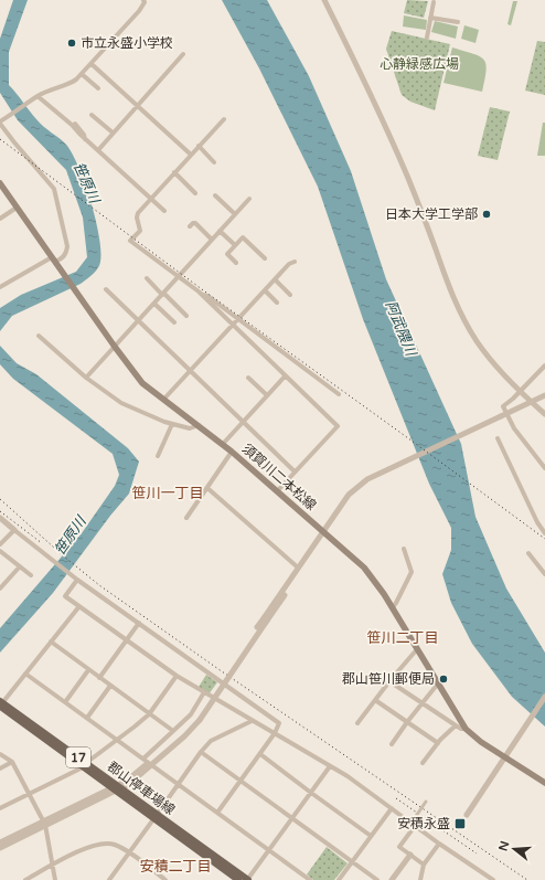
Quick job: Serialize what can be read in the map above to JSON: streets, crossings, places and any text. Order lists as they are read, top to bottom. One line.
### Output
{"streets":{"main road":["須賀川二本松線","17","郡山停車場線"]},"districts":["笹川一丁目","笹川二丁目","安積二丁目"],"water":["笹原川","阿武隈川"],"parks":["心静緑感広場"],"places":{"other":["市立永盛小学校","日本大学工学部","郡山笹川郵便局"],"transit":["安積永盛"]},"north":"left"}
